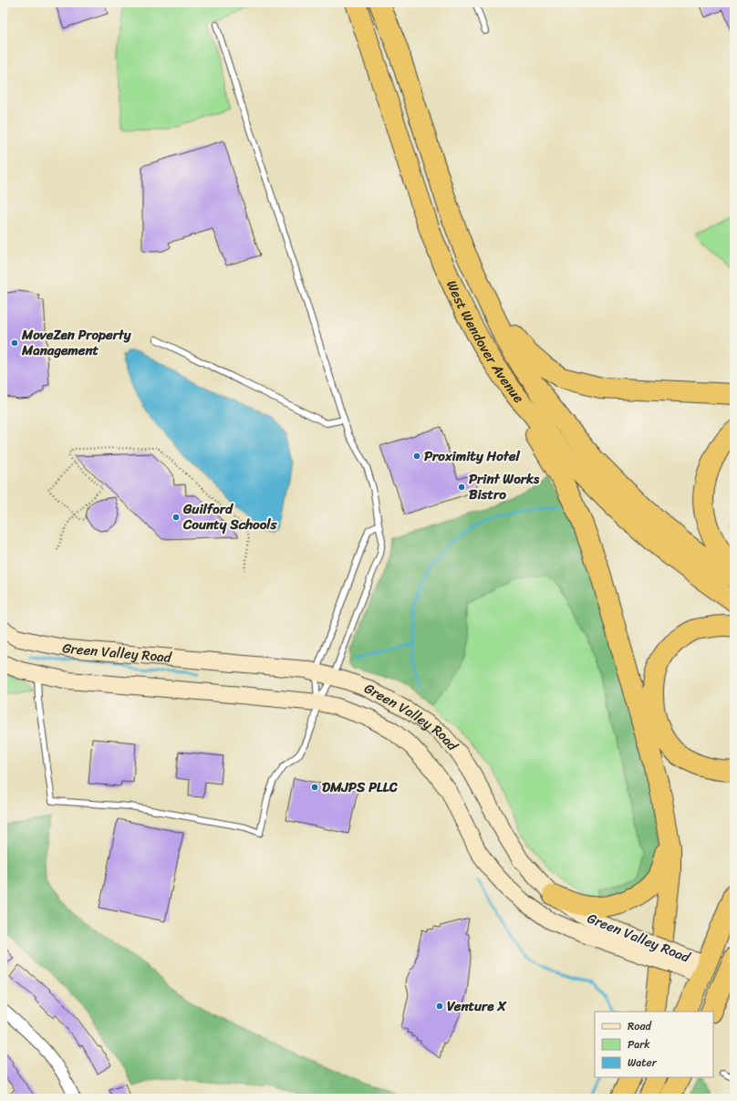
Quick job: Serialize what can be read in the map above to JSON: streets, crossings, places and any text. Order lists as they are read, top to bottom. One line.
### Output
{"streets":{"highway":["West Wendover Avenue","Green Valley Road"]},"places":["MoveZen Property Management","Proximity Hotel","Print Works Bistro","Guilford County Schools","DMJPS PLLC","Venture X"],"legend":["Road","Park","Water"]}
